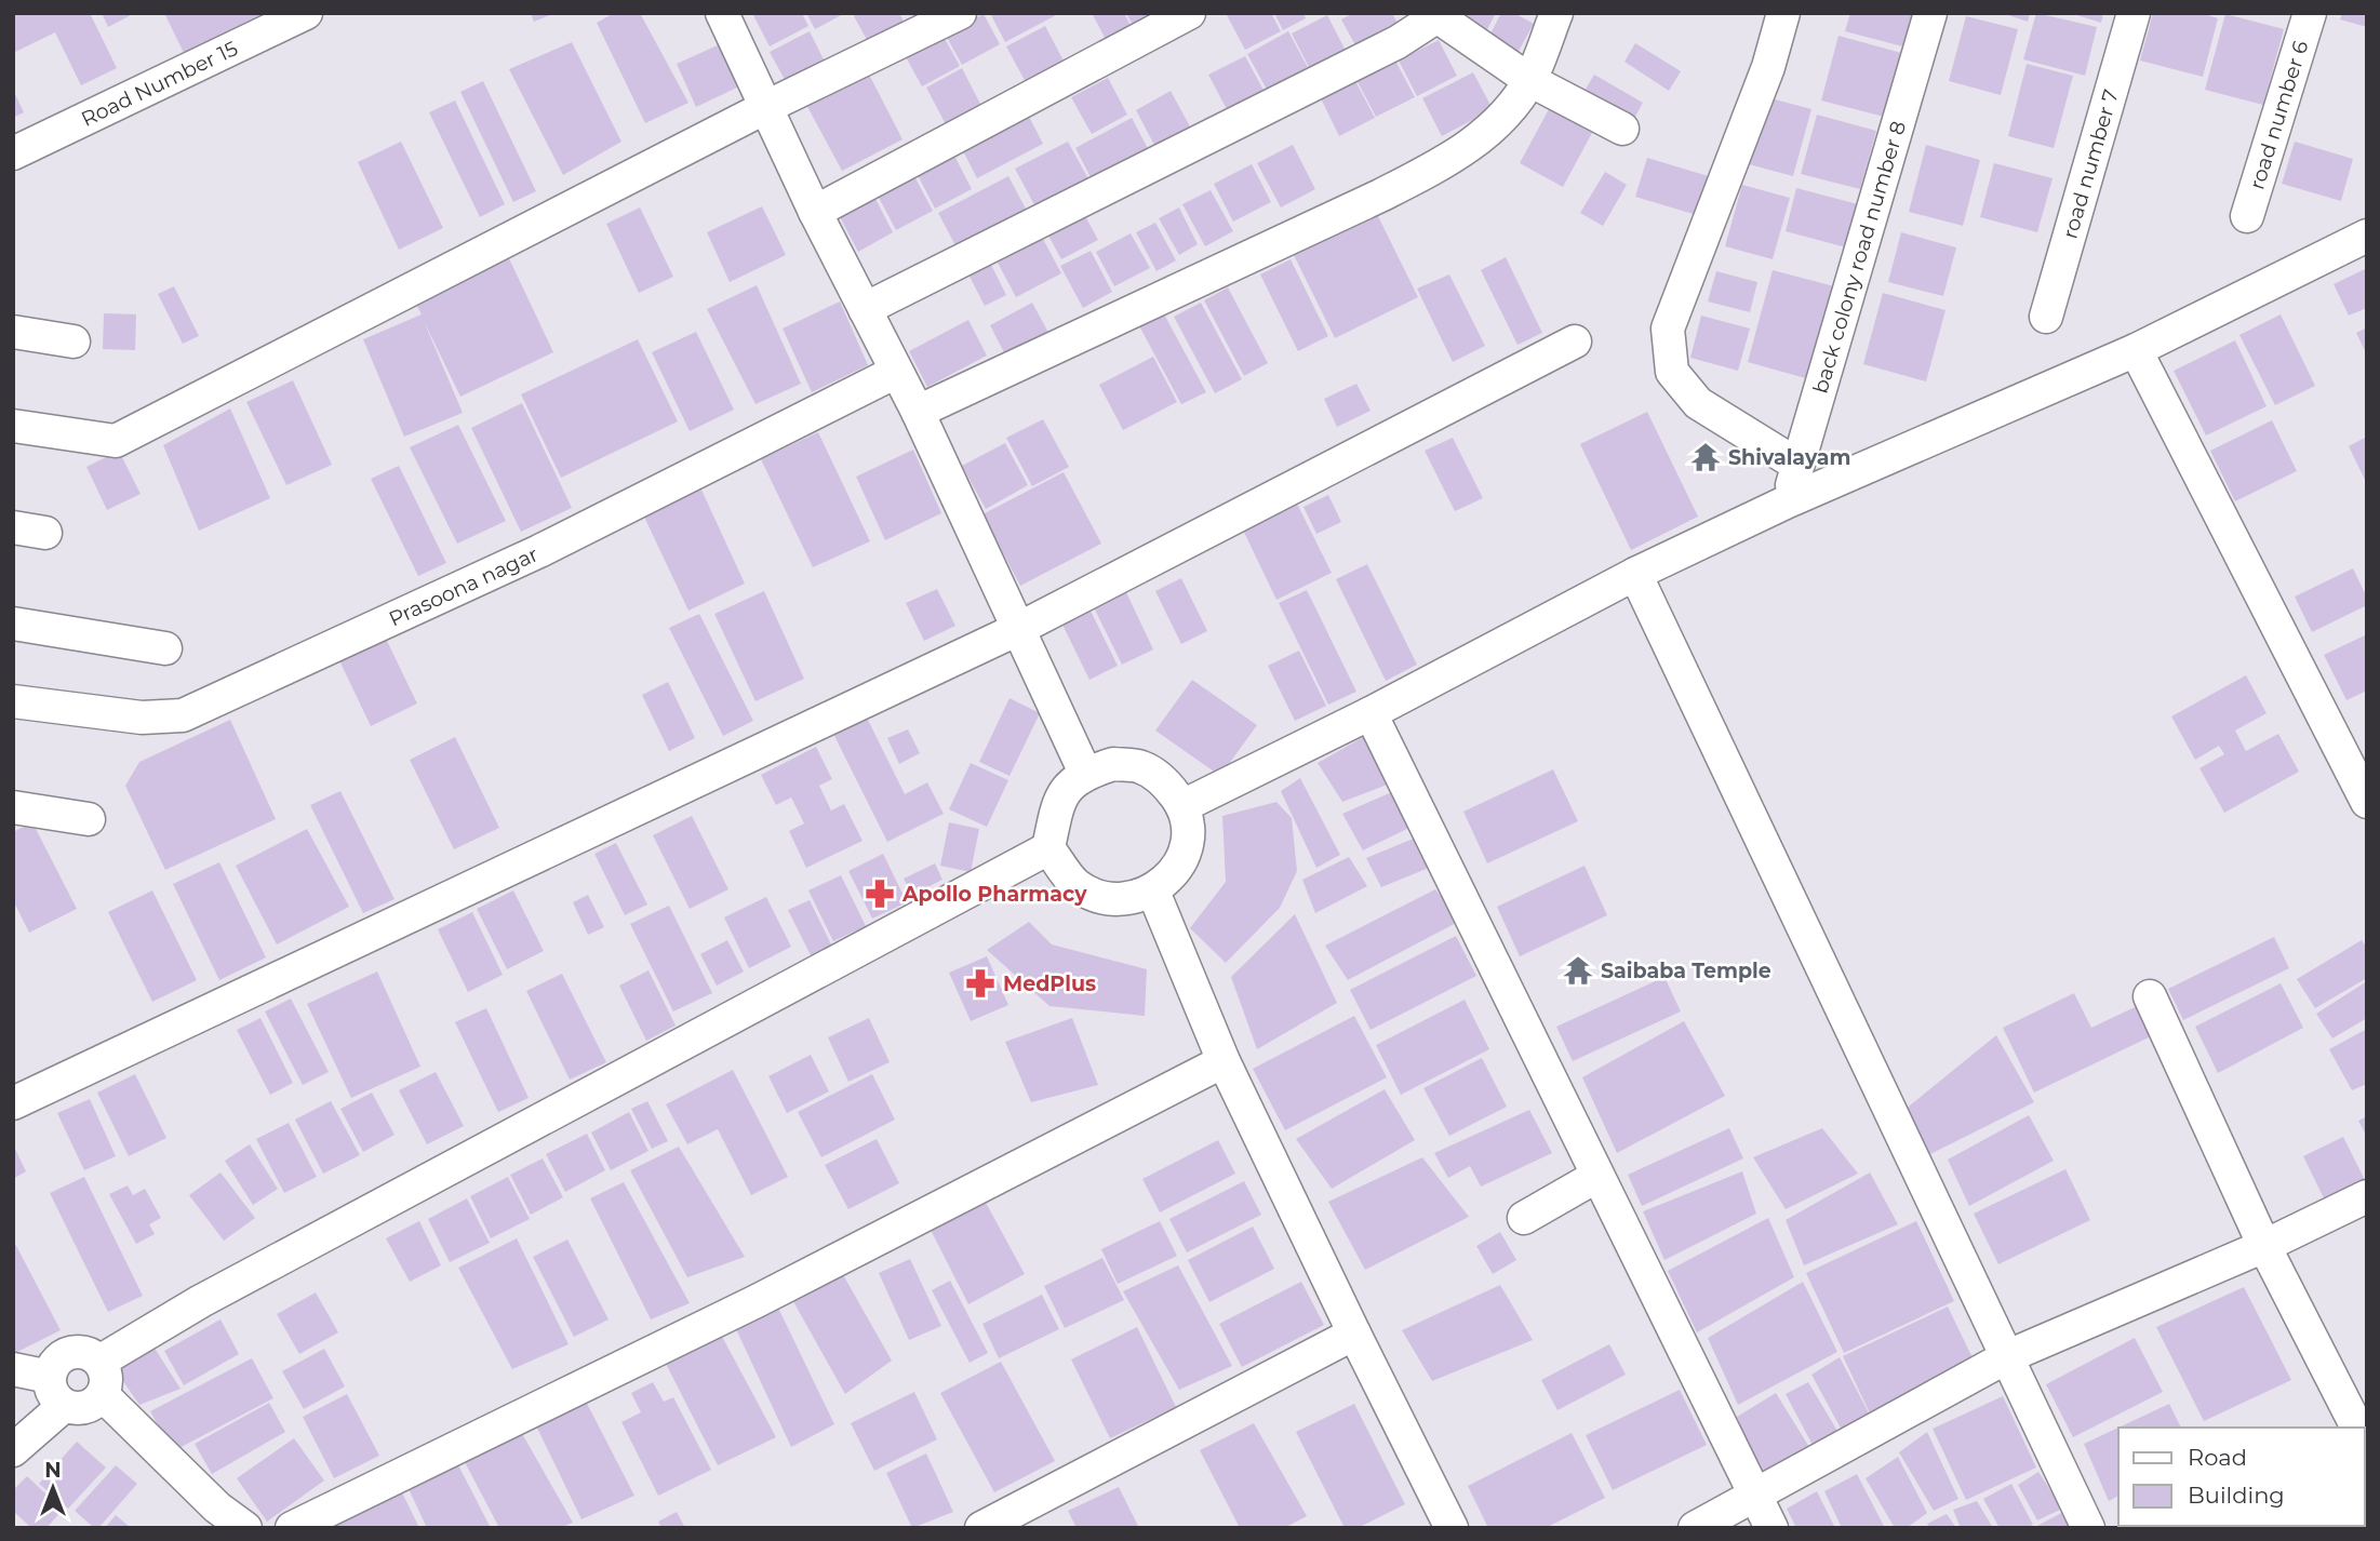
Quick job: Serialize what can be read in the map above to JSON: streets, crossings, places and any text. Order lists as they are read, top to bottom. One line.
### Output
{"streets":{"street":["Road Number 15","road number 6","road number 7","back colony road number 8","Prasoona nagar"]},"places":{"temple":["Shivalayam","Saibaba Temple"],"pharmacy":["Apollo Pharmacy","MedPlus"]},"legend":["Road","Building"],"north":"top"}
